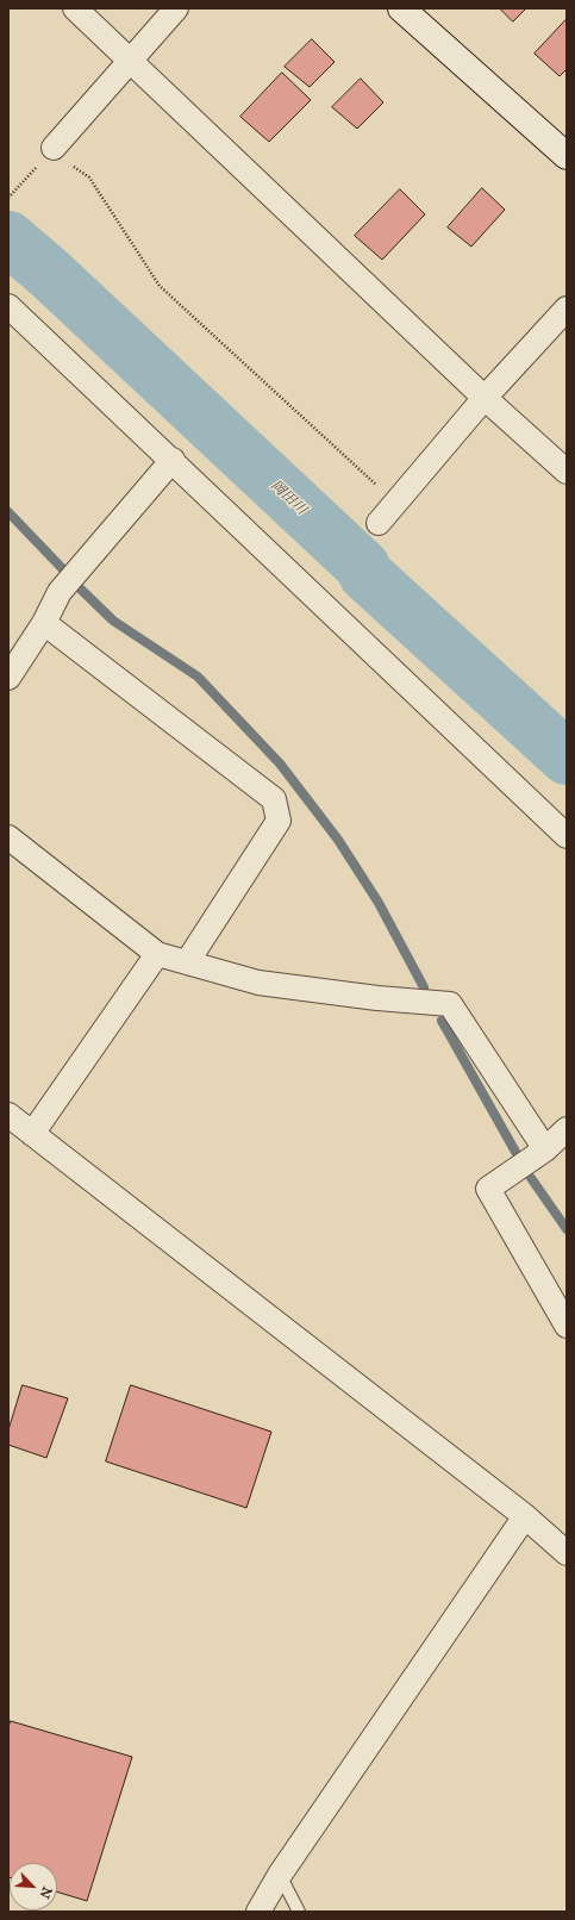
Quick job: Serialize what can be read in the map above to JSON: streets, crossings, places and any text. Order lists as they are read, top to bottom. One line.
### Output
{"water":["岡田川"],"north":"bottom right"}
